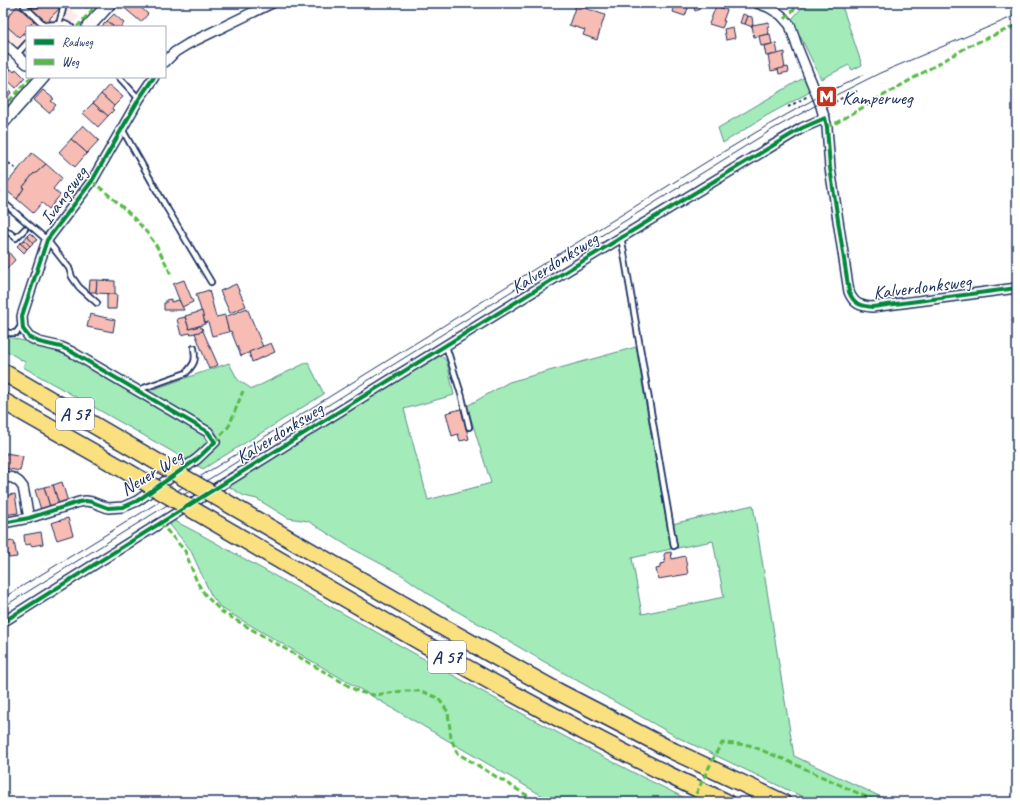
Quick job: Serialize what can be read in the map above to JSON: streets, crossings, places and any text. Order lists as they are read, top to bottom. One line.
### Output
{"streets":{"highway":["A 57"],"street":["Ivangsweg","Kalverdonksweg","Neuer Weg"]},"places":{"metro station":["Kamperweg"]},"legend":["Radweg","Weg"]}
